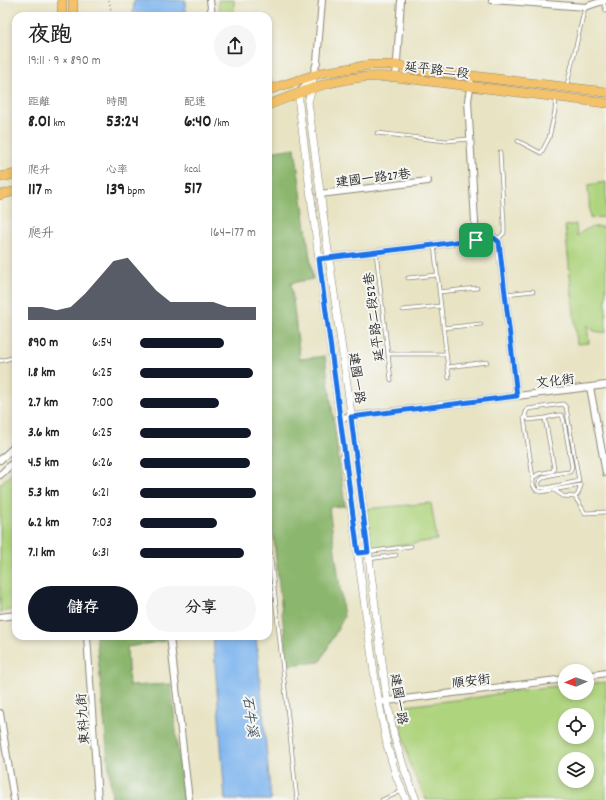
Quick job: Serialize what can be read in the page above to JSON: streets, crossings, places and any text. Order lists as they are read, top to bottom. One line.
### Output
{"streets":{"main road":["延平路二段"],"street":["建國一路27巷","延平路二段52巷","建國一路","文化街","順安街","東科九街"]},"crossings":[["延平路二段","建國一路"],["建國一路27巷","建國一路"],["延平路二段52巷","建國一路"],["建國一路","文化街"],["建國一路","順安街"]],"water":["石牛溪"],"north":"left","page":{"heading":["夜跑","19:11 · 9 × 890 m"],"stats":[["距離","8.01 km"],["時間","53:24"],["配速","6:40 /km"],["爬升","117 m"],["心率","139 bpm"],["kcal","517"]],"chart":["爬升","164–177 m"],"list":[{"name":"890 m","note":"6:54"},{"name":"1.8 km","note":"6:25"},{"name":"2.7 km","note":"7:00"},{"name":"3.6 km","note":"6:25"},{"name":"4.5 km","note":"6:26"},{"name":"5.3 km","note":"6:21"},{"name":"6.2 km","note":"7:03"},{"name":"7.1 km","note":"6:31"}],"buttons":["儲存","分享"]}}
